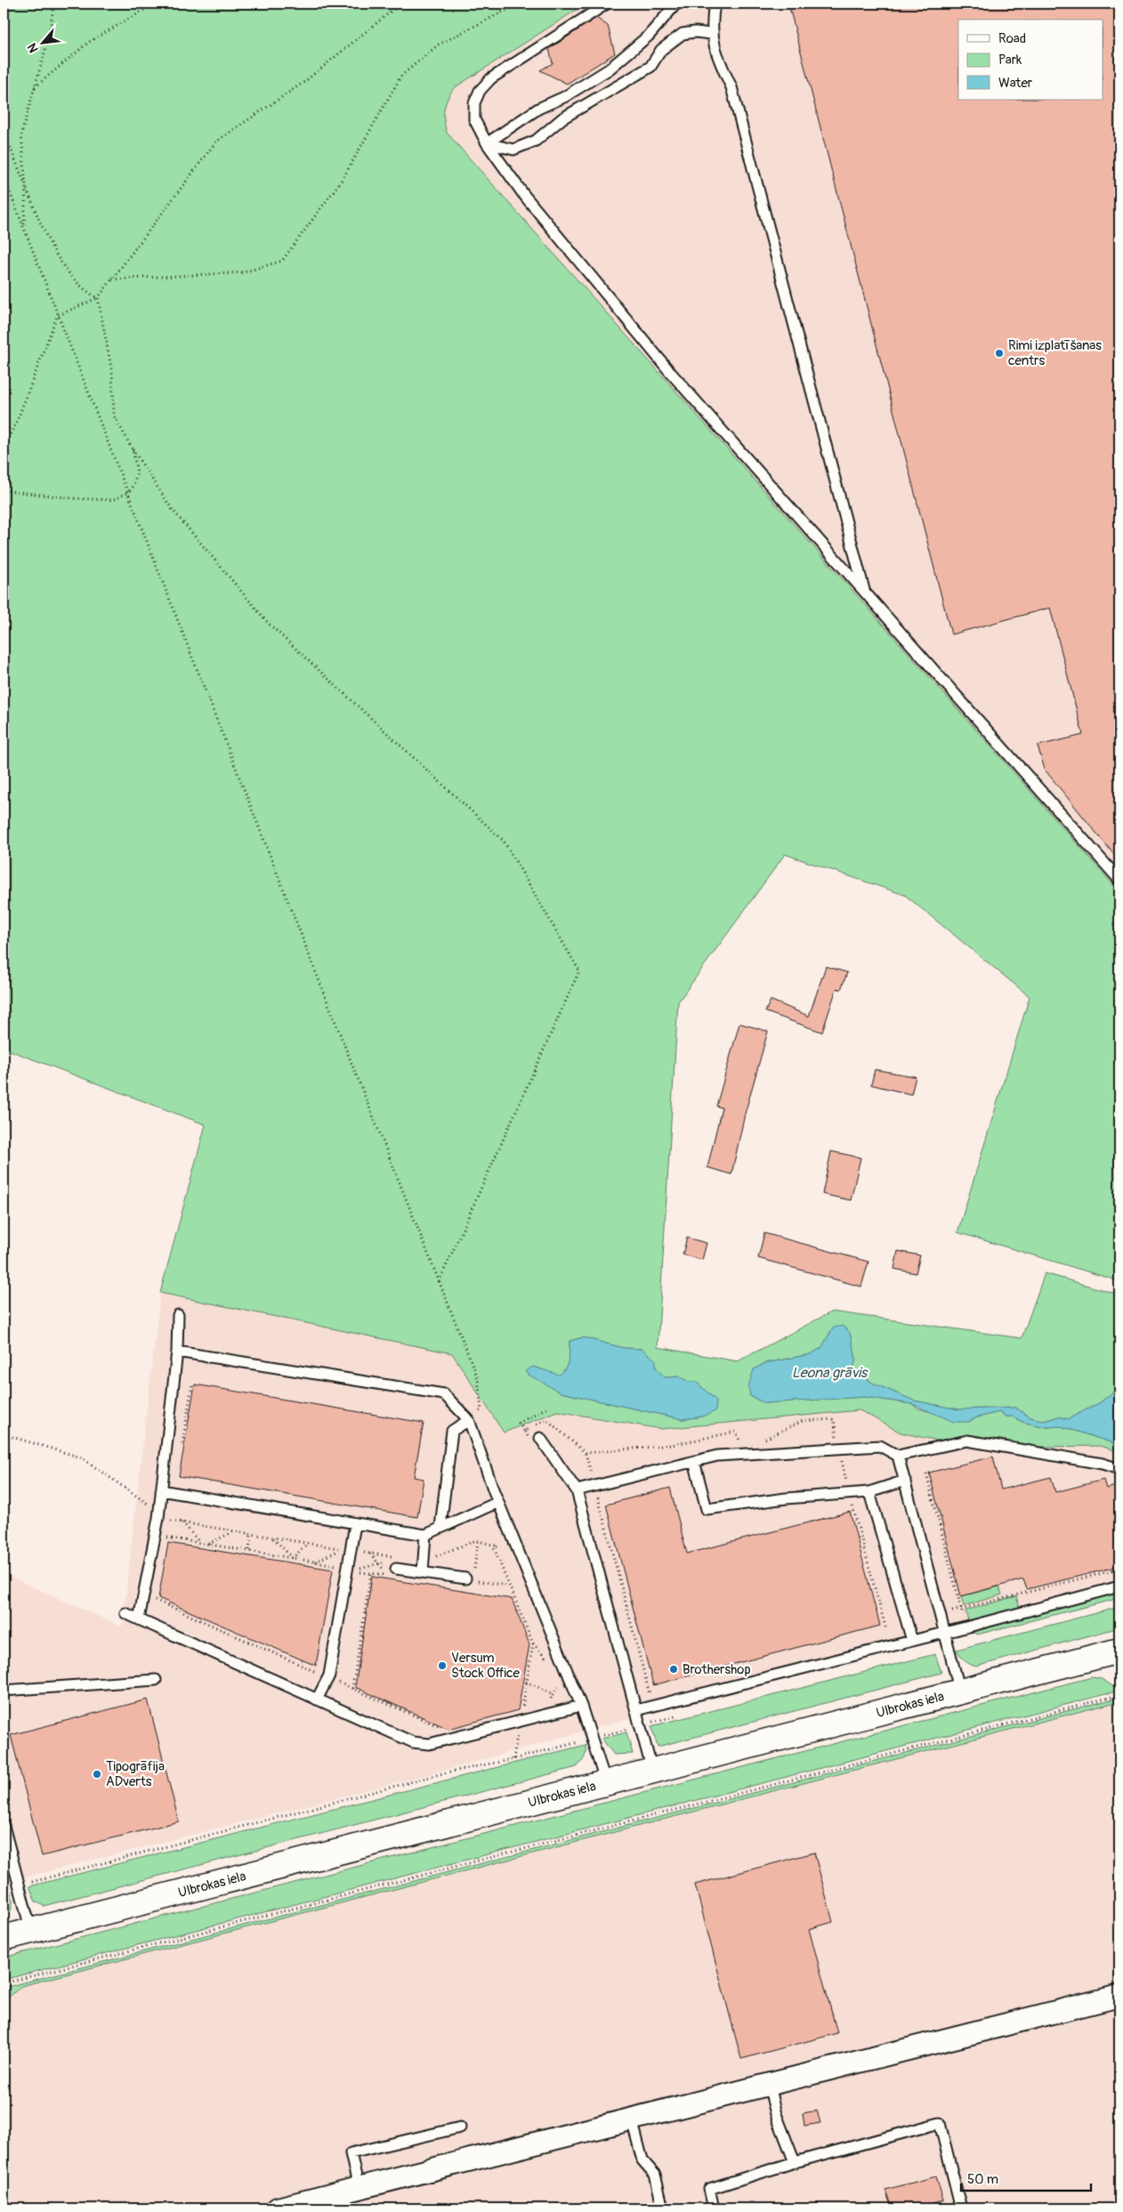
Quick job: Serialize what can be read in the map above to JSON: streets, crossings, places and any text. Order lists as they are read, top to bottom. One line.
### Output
{"streets":{"main road":["Ulbrokas iela"]},"water":["Leona grāvis"],"places":["Rimi izplatīšanas centrs","Versum Stock Office","Brothershop","Tipogrāfija ADverts"],"legend":["Road","Park","Water"],"scale_bar":"50 m","north":"bottom left"}
